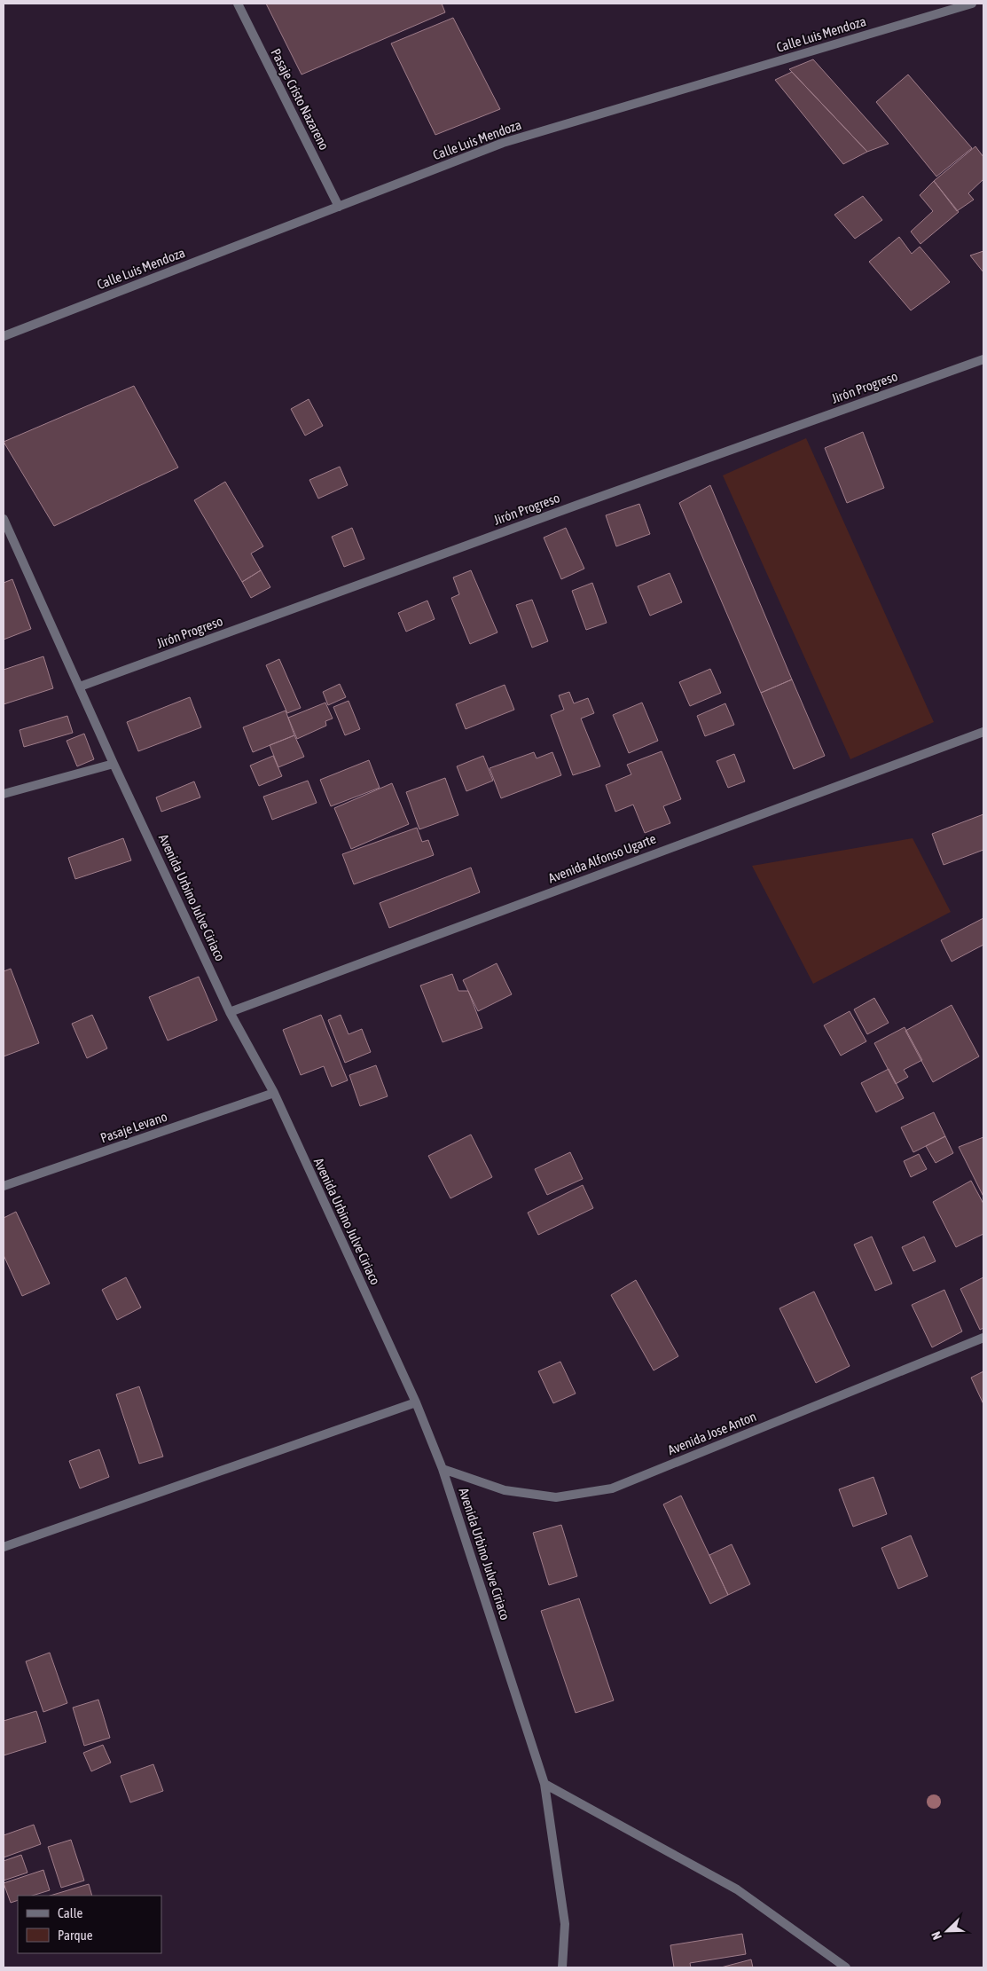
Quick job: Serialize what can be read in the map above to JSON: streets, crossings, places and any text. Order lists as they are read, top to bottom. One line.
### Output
{"streets":{"street":["Calle Luis Mendoza","Pasaje Cristo Nazareno","Jirón Progreso","Avenida Alfonso Ugarte","Avenida Urbino Julve Ciriaco","Pasaje Levano","Avenida Jose Anton"]},"crossings":[["Calle Luis Mendoza","Pasaje Cristo Nazareno"],["Jirón Progreso","Avenida Urbino Julve Ciriaco"],["Avenida Alfonso Ugarte","Avenida Urbino Julve Ciriaco"],["Avenida Urbino Julve Ciriaco","Pasaje Levano"],["Avenida Urbino Julve Ciriaco","Avenida Jose Anton"]],"legend":["Calle","Parque"],"north":"bottom left"}
